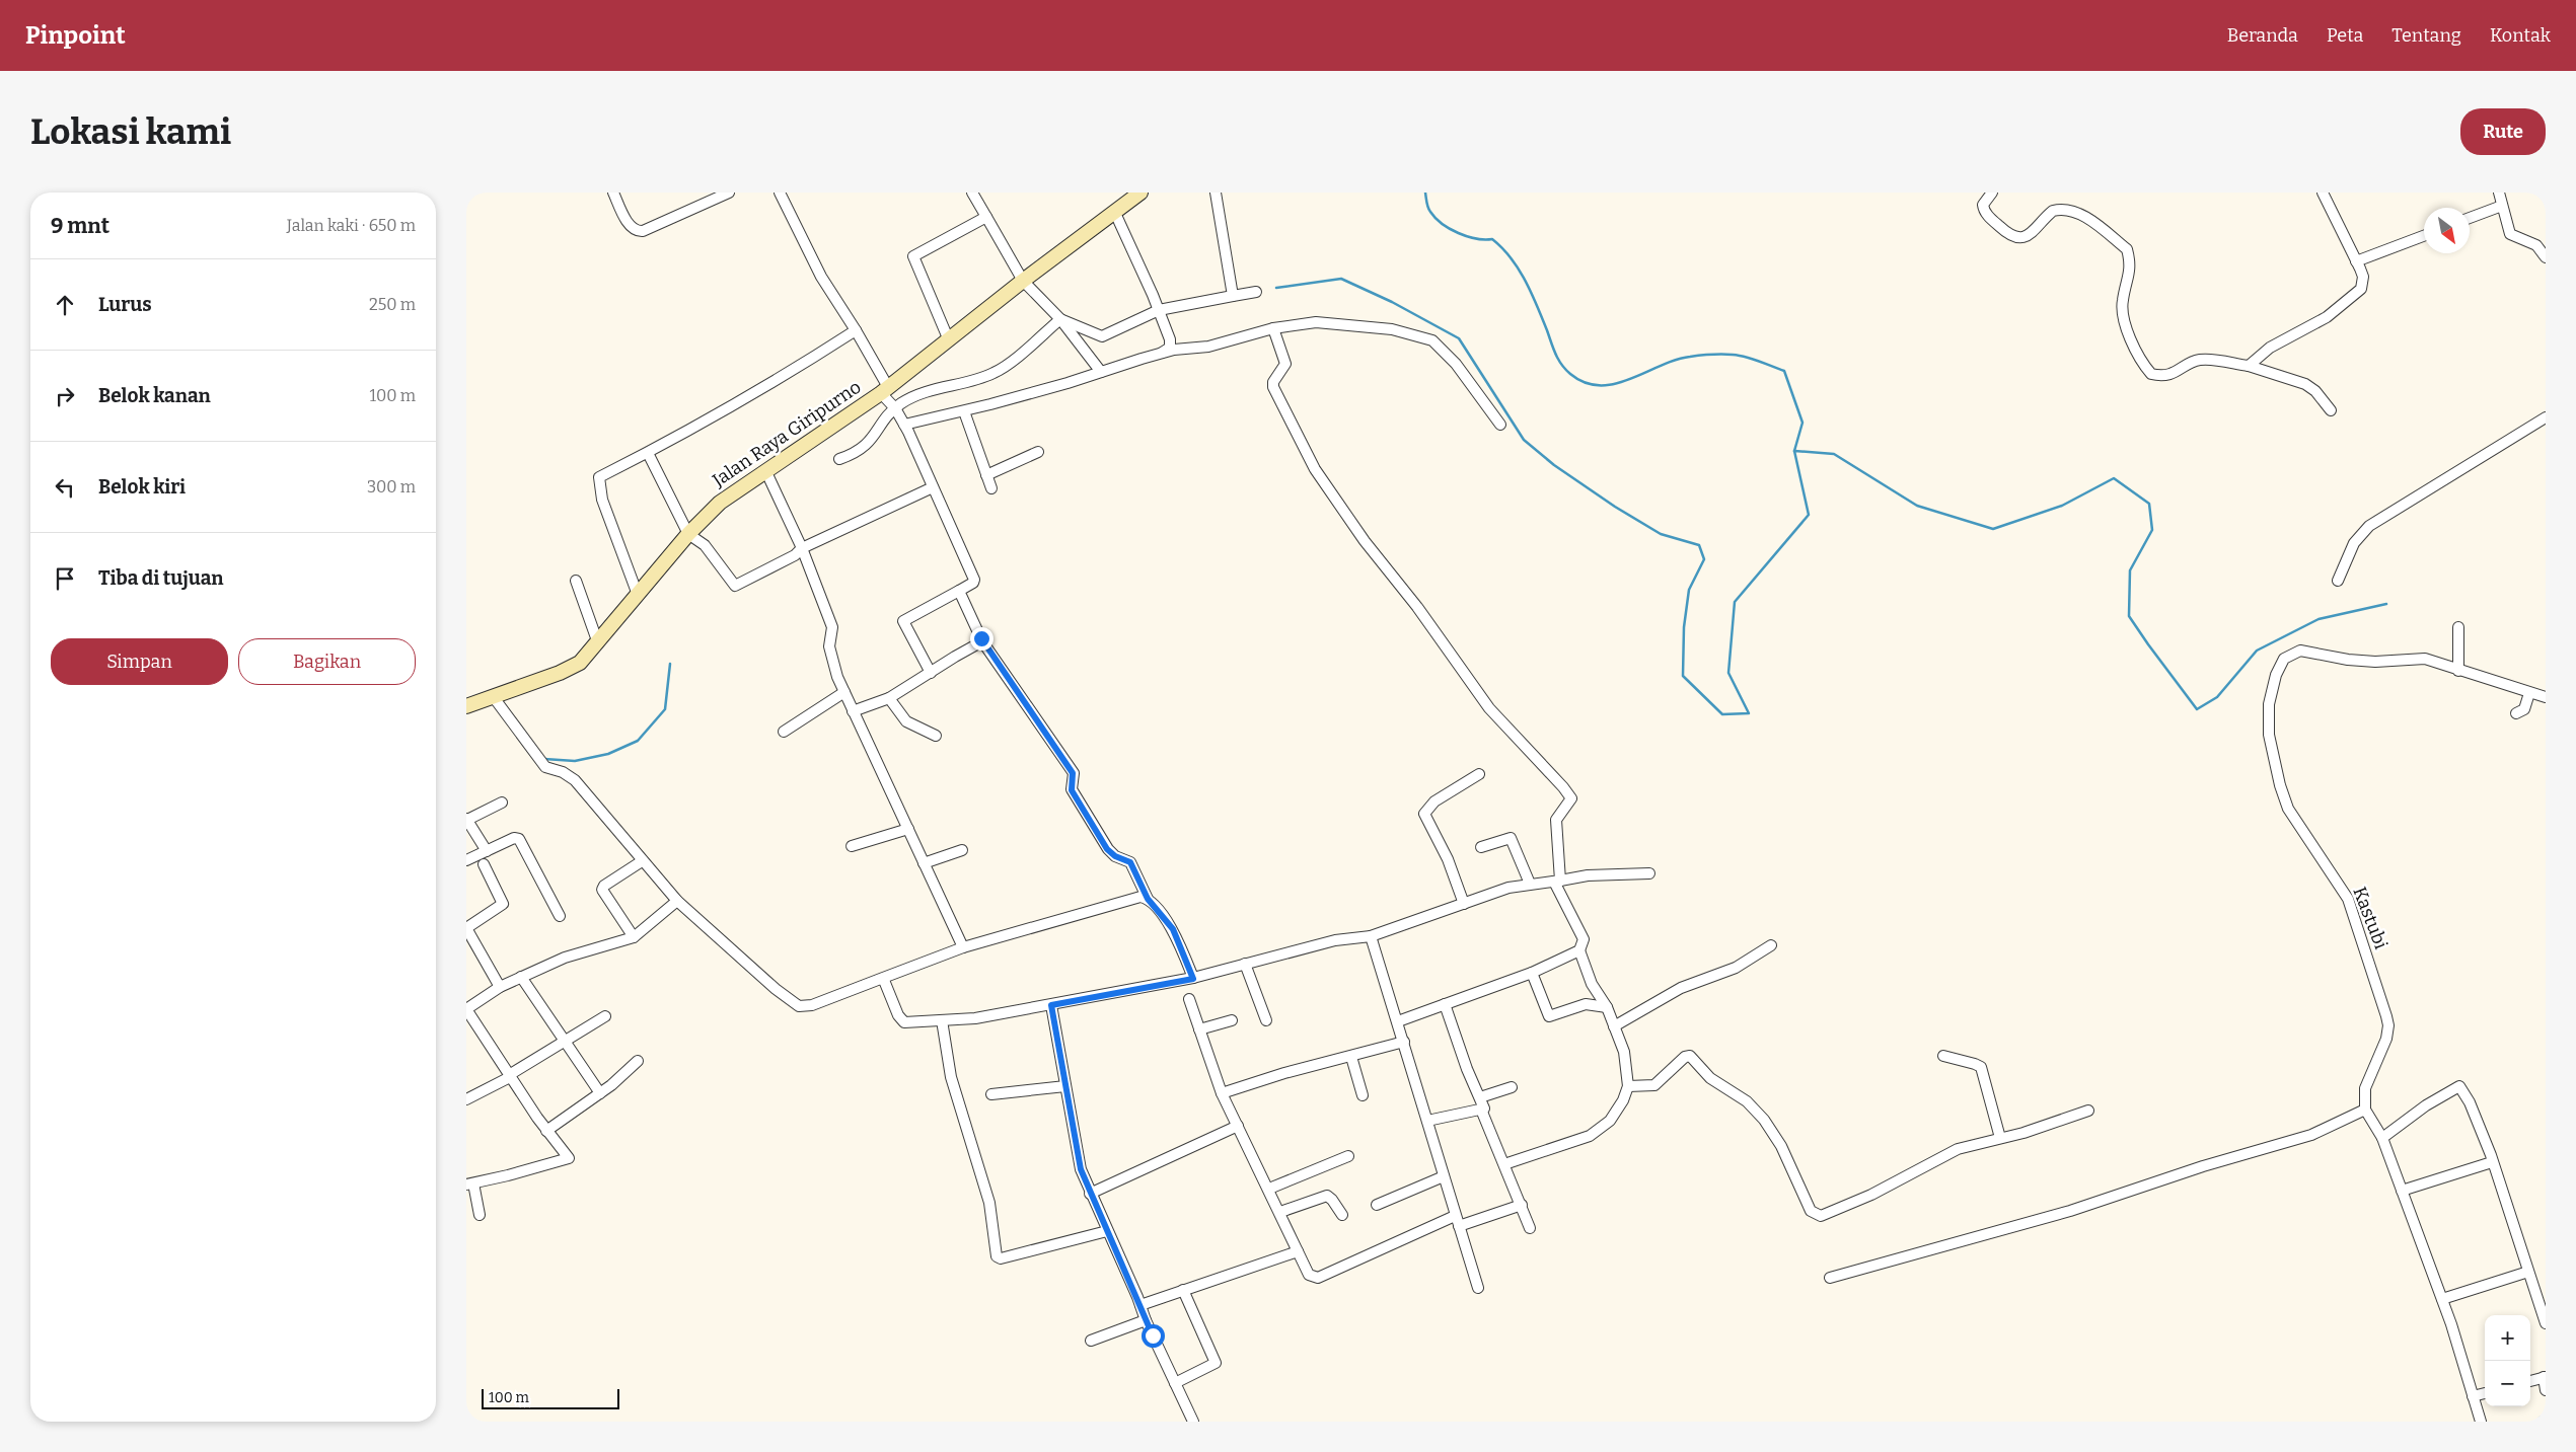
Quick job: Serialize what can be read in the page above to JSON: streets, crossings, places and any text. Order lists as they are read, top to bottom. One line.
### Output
{"streets":{"main road":["Jalan Raya Giripurno"],"street":["Kastubi"]},"scale_bar":"100 m","north":"bottom right","page":{"header":"Pinpoint","nav":["Beranda","Peta","Tentang","Kontak"],"buttons":["Rute",["Simpan","Bagikan"]],"title":"Lokasi kami","heading":["9 mnt","Jalan kaki · 650 m"],"list":[["Lurus","250 m"],["Belok kanan","100 m"],["Belok kiri","300 m"],"Tiba di tujuan"],"map_buttons":["+","−"],"scale":"100 m"}}
